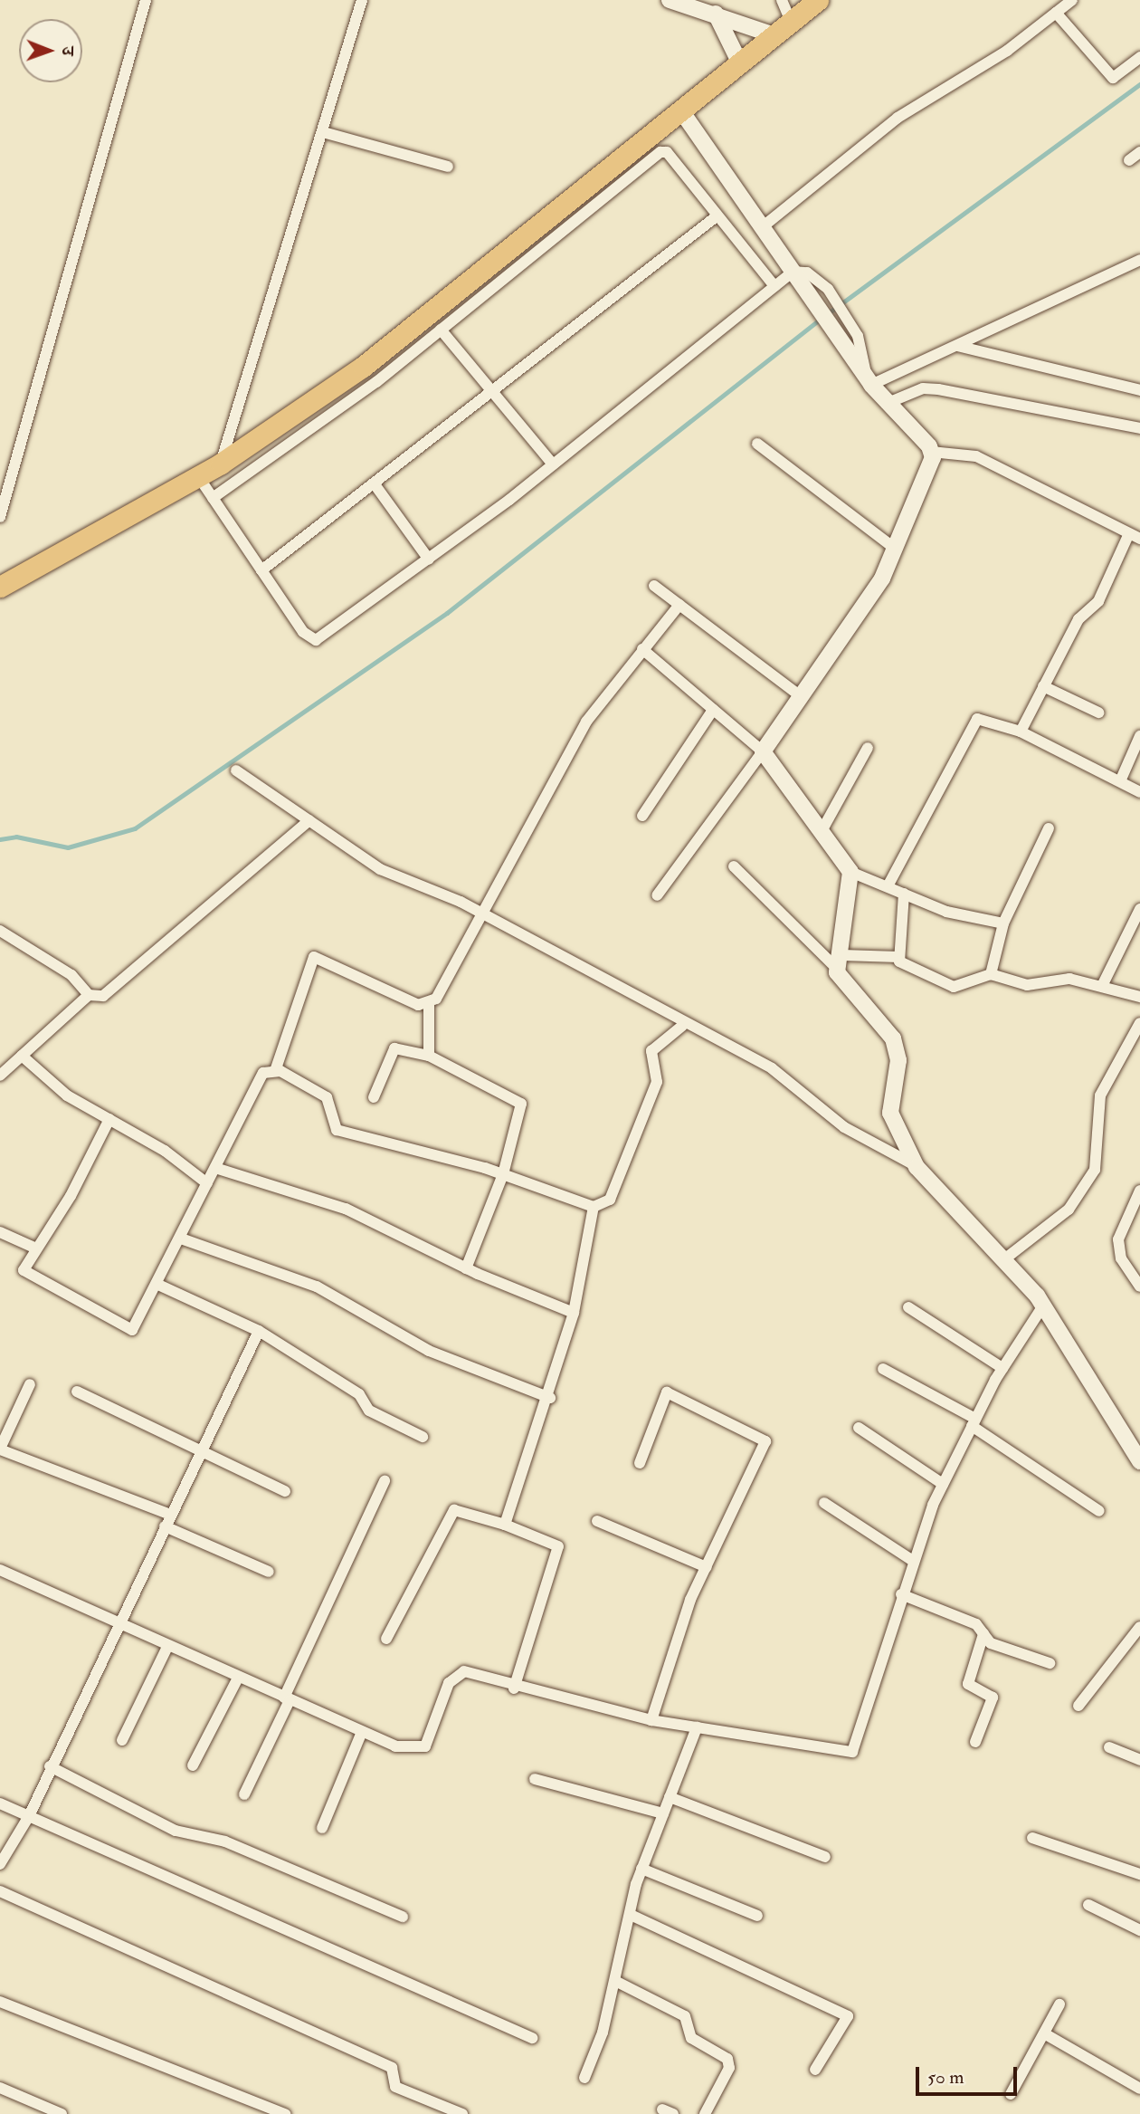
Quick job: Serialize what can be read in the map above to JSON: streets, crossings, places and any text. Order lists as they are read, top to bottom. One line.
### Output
{"scale_bar":"50 m","north":"right"}
